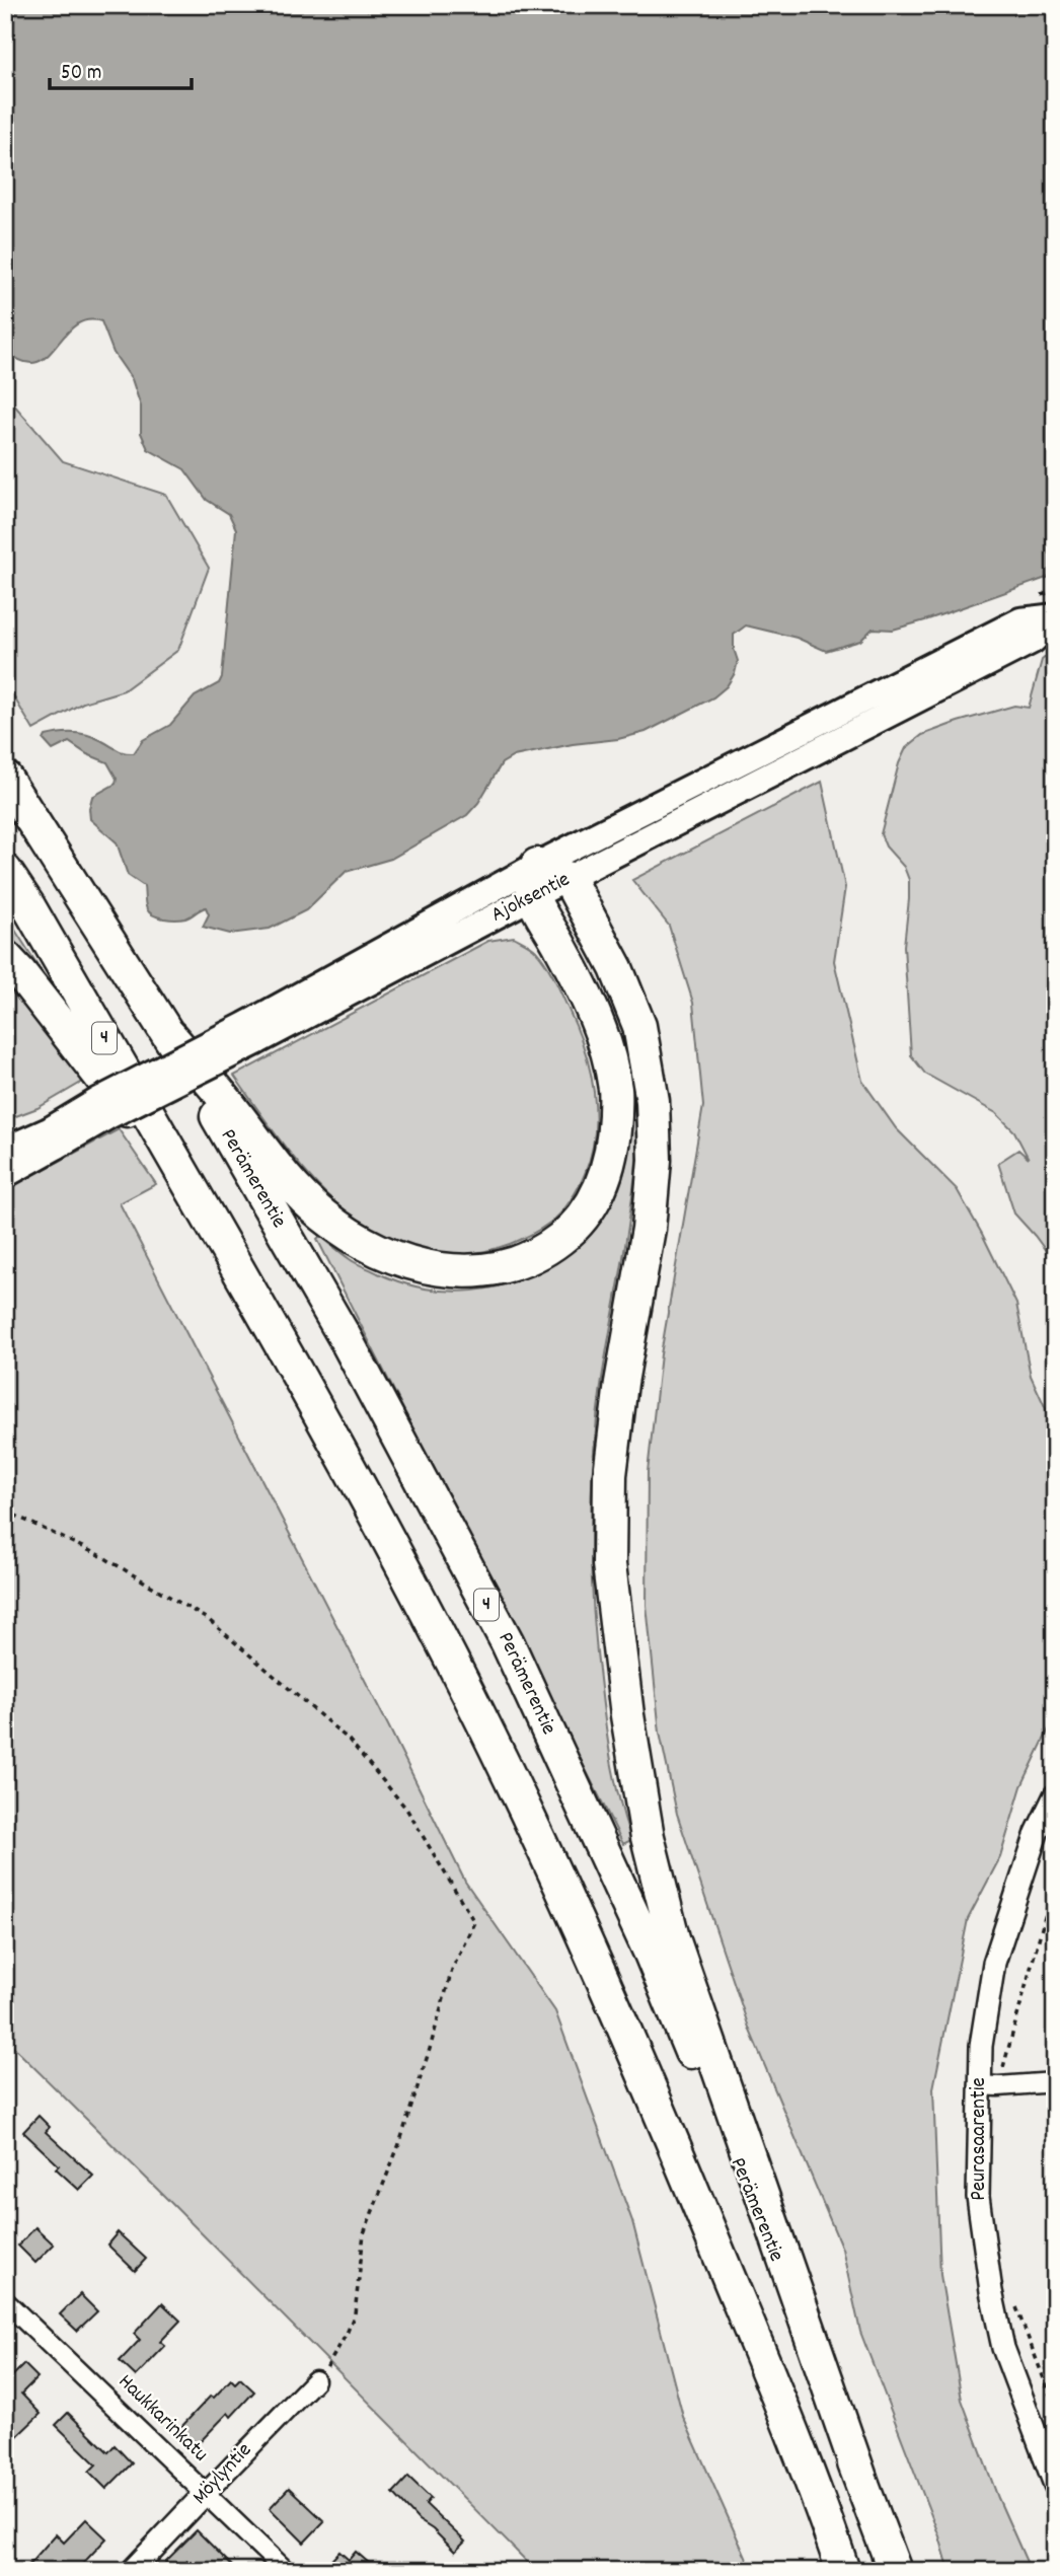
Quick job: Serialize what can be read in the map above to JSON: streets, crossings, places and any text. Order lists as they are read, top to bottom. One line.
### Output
{"streets":{"highway":["4","Perämerentie"],"main road":["Ajoksentie"],"street":["Peurasaarentie","Haukkarinkatu","Möylyntie"]},"crossings":[["Haukkarinkatu","Möylyntie"]],"scale_bar":"50 m"}
